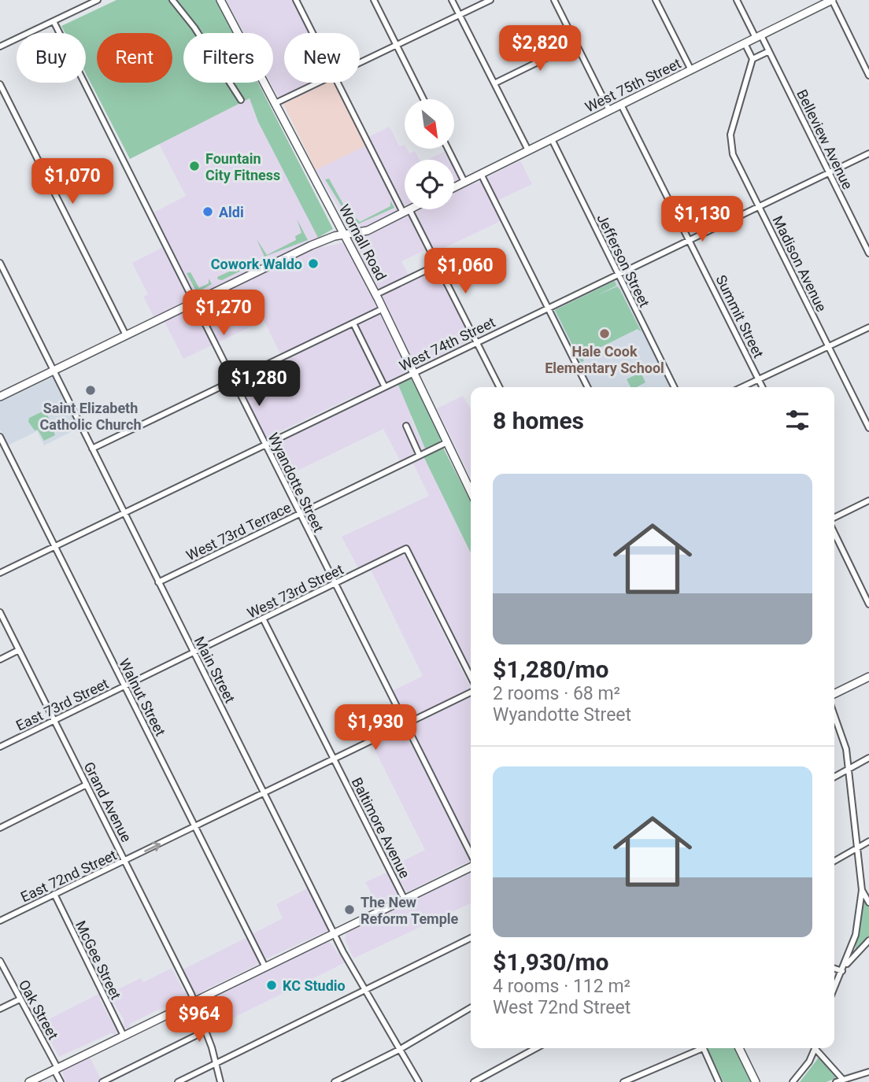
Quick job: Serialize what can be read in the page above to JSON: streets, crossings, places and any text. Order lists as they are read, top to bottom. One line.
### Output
{"streets":{"main road":["West 75th Street","Wornall Road"],"street":["Belleview Avenue","Jefferson Street","Madison Avenue","Summit Street","West 74th Street","Wyandotte Street","West 73rd Terrace","West 73rd Street","Main Street","Walnut Street","East 73rd Street","Grand Avenue","Baltimore Avenue","East 72nd Street","McGee Street","Oak Street"]},"crossings":[["West 75th Street","Belleview Avenue"],["West 75th Street","Jefferson Street"],["West 75th Street","Summit Street"],["Belleview Avenue","West 74th Street"],["Wornall Road","West 74th Street"],["Wornall Road","West 73rd Terrace"],["Jefferson Street","West 74th Street"],["Madison Avenue","West 74th Street"],["Summit Street","West 74th Street"],["West 74th Street","Wyandotte Street"],["West 74th Street","Main Street"],["West 74th Street","Walnut Street"],["Wyandotte Street","West 73rd Terrace"],["Wyandotte Street","West 73rd Street"],["Wyandotte Street","East 72nd Street"],["West 73rd Terrace","Main Street"],["West 73rd Street","Main Street"],["West 73rd Street","East 73rd Street"],["West 73rd Street","Baltimore Avenue"],["Main Street","East 73rd Street"],["Main Street","East 72nd Street"],["Walnut Street","East 73rd Street"],["Walnut Street","East 72nd Street"],["East 73rd Street","Grand Avenue"],["Grand Avenue","East 72nd Street"],["Baltimore Avenue","East 72nd Street"],["East 72nd Street","McGee Street"]],"places":["Fountain City Fitness","Aldi","Cowork Waldo","Hale Cook Elementary School","Saint Elizabeth Catholic Church","The New Reform Temple","KC Studio"],"north":"bottom right","page":{"price":["$2,820","$1,070","$1,130","$1,060","$1,270","$1,280","$1,930","$964"],"chip":["Buy","Rent","Filters","New"],"heading":"8 homes","list":[{"name":"$1,280/mo","note":"2 rooms · 68 m² · Wyandotte Street"},{"name":"$1,930/mo","note":"4 rooms · 112 m² · West 72nd Street"}]}}
